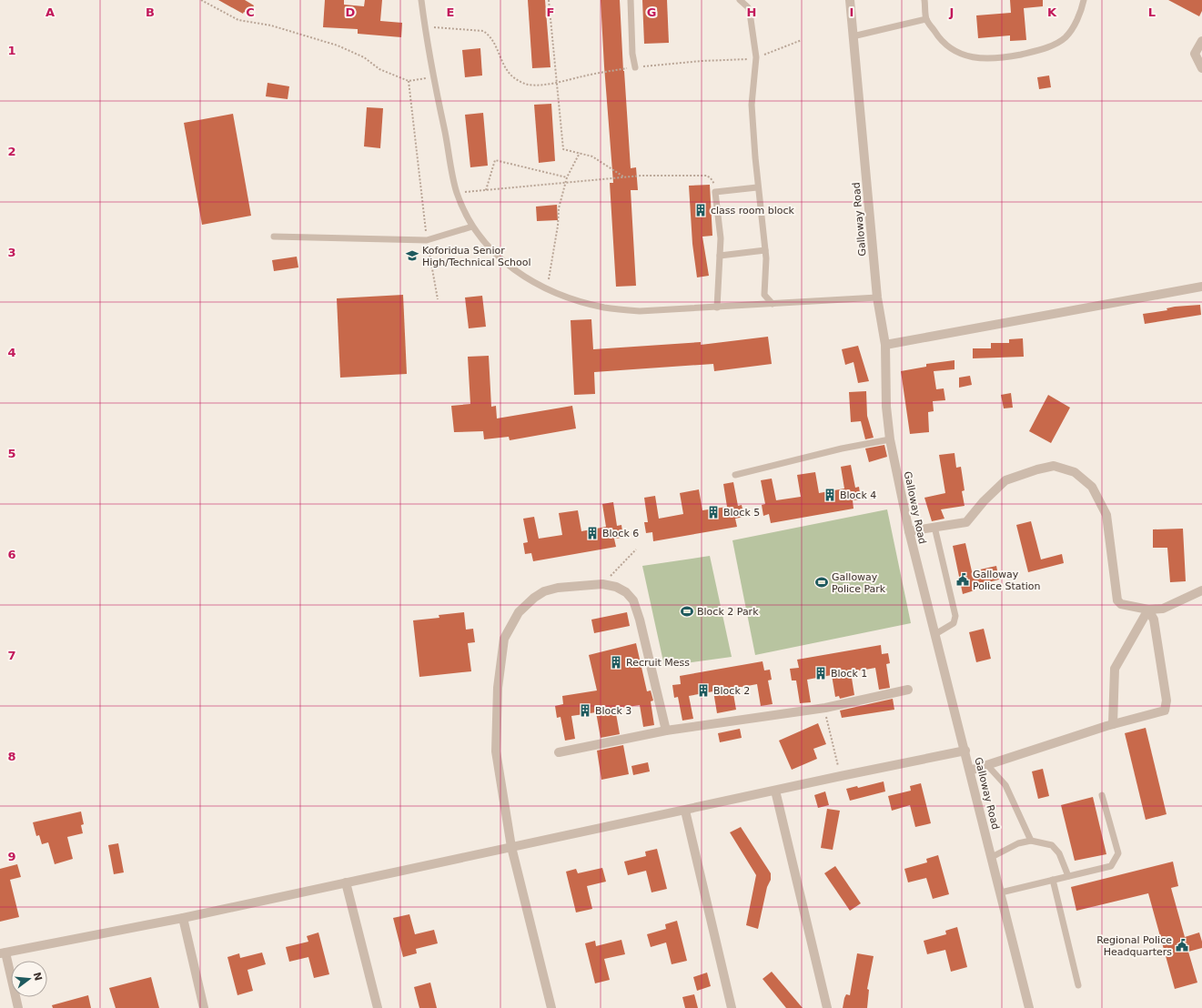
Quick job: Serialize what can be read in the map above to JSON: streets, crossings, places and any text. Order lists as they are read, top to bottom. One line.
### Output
{"streets":{"street":["Galloway Road"]},"places":{"building":["class room block","Block 4","Block 5","Block 6","Recruit Mess","Block 1","Block 2","Block 3"],"school or university":["Koforidua Senior High/Technical School"],"public building":["Galloway Police Station","Regional Police Headquarters"],"sports":["Galloway Police Park","Block 2 Park"]},"north":"right","grid":{"columns":["A","B","C","D","E","F","G","H","I","J","K","L"],"rows":["1","2","3","4","5","6","7","8","9"]}}
